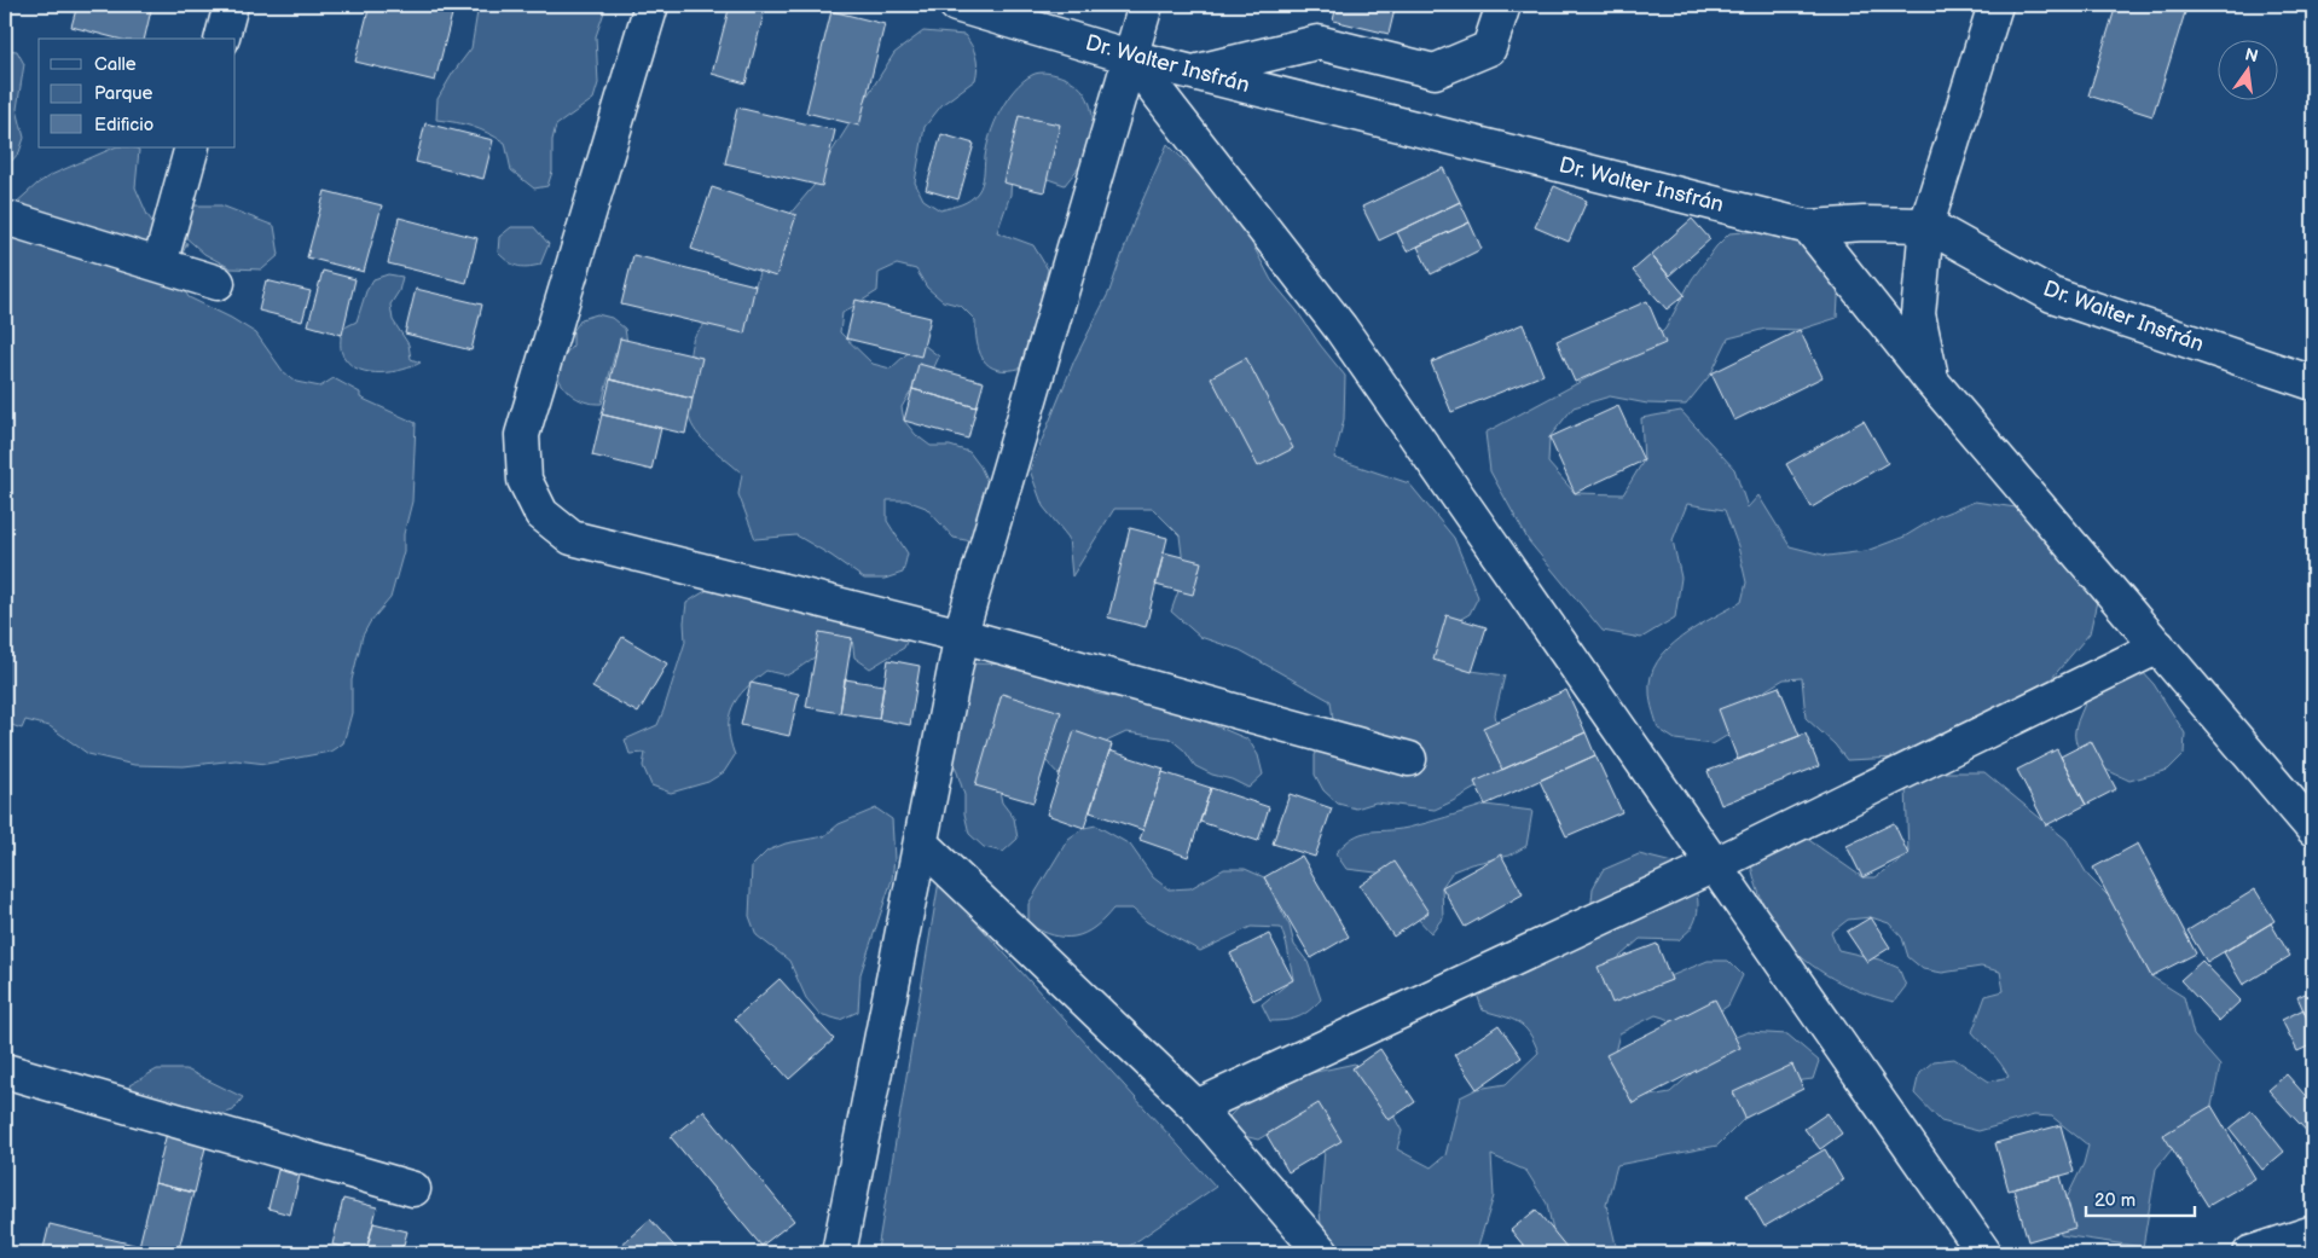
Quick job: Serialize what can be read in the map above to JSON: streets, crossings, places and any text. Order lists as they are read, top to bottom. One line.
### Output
{"streets":{"street":["Dr. Walter Insfrán"]},"legend":["Calle","Parque","Edificio"],"scale_bar":"20 m","north":"top"}
